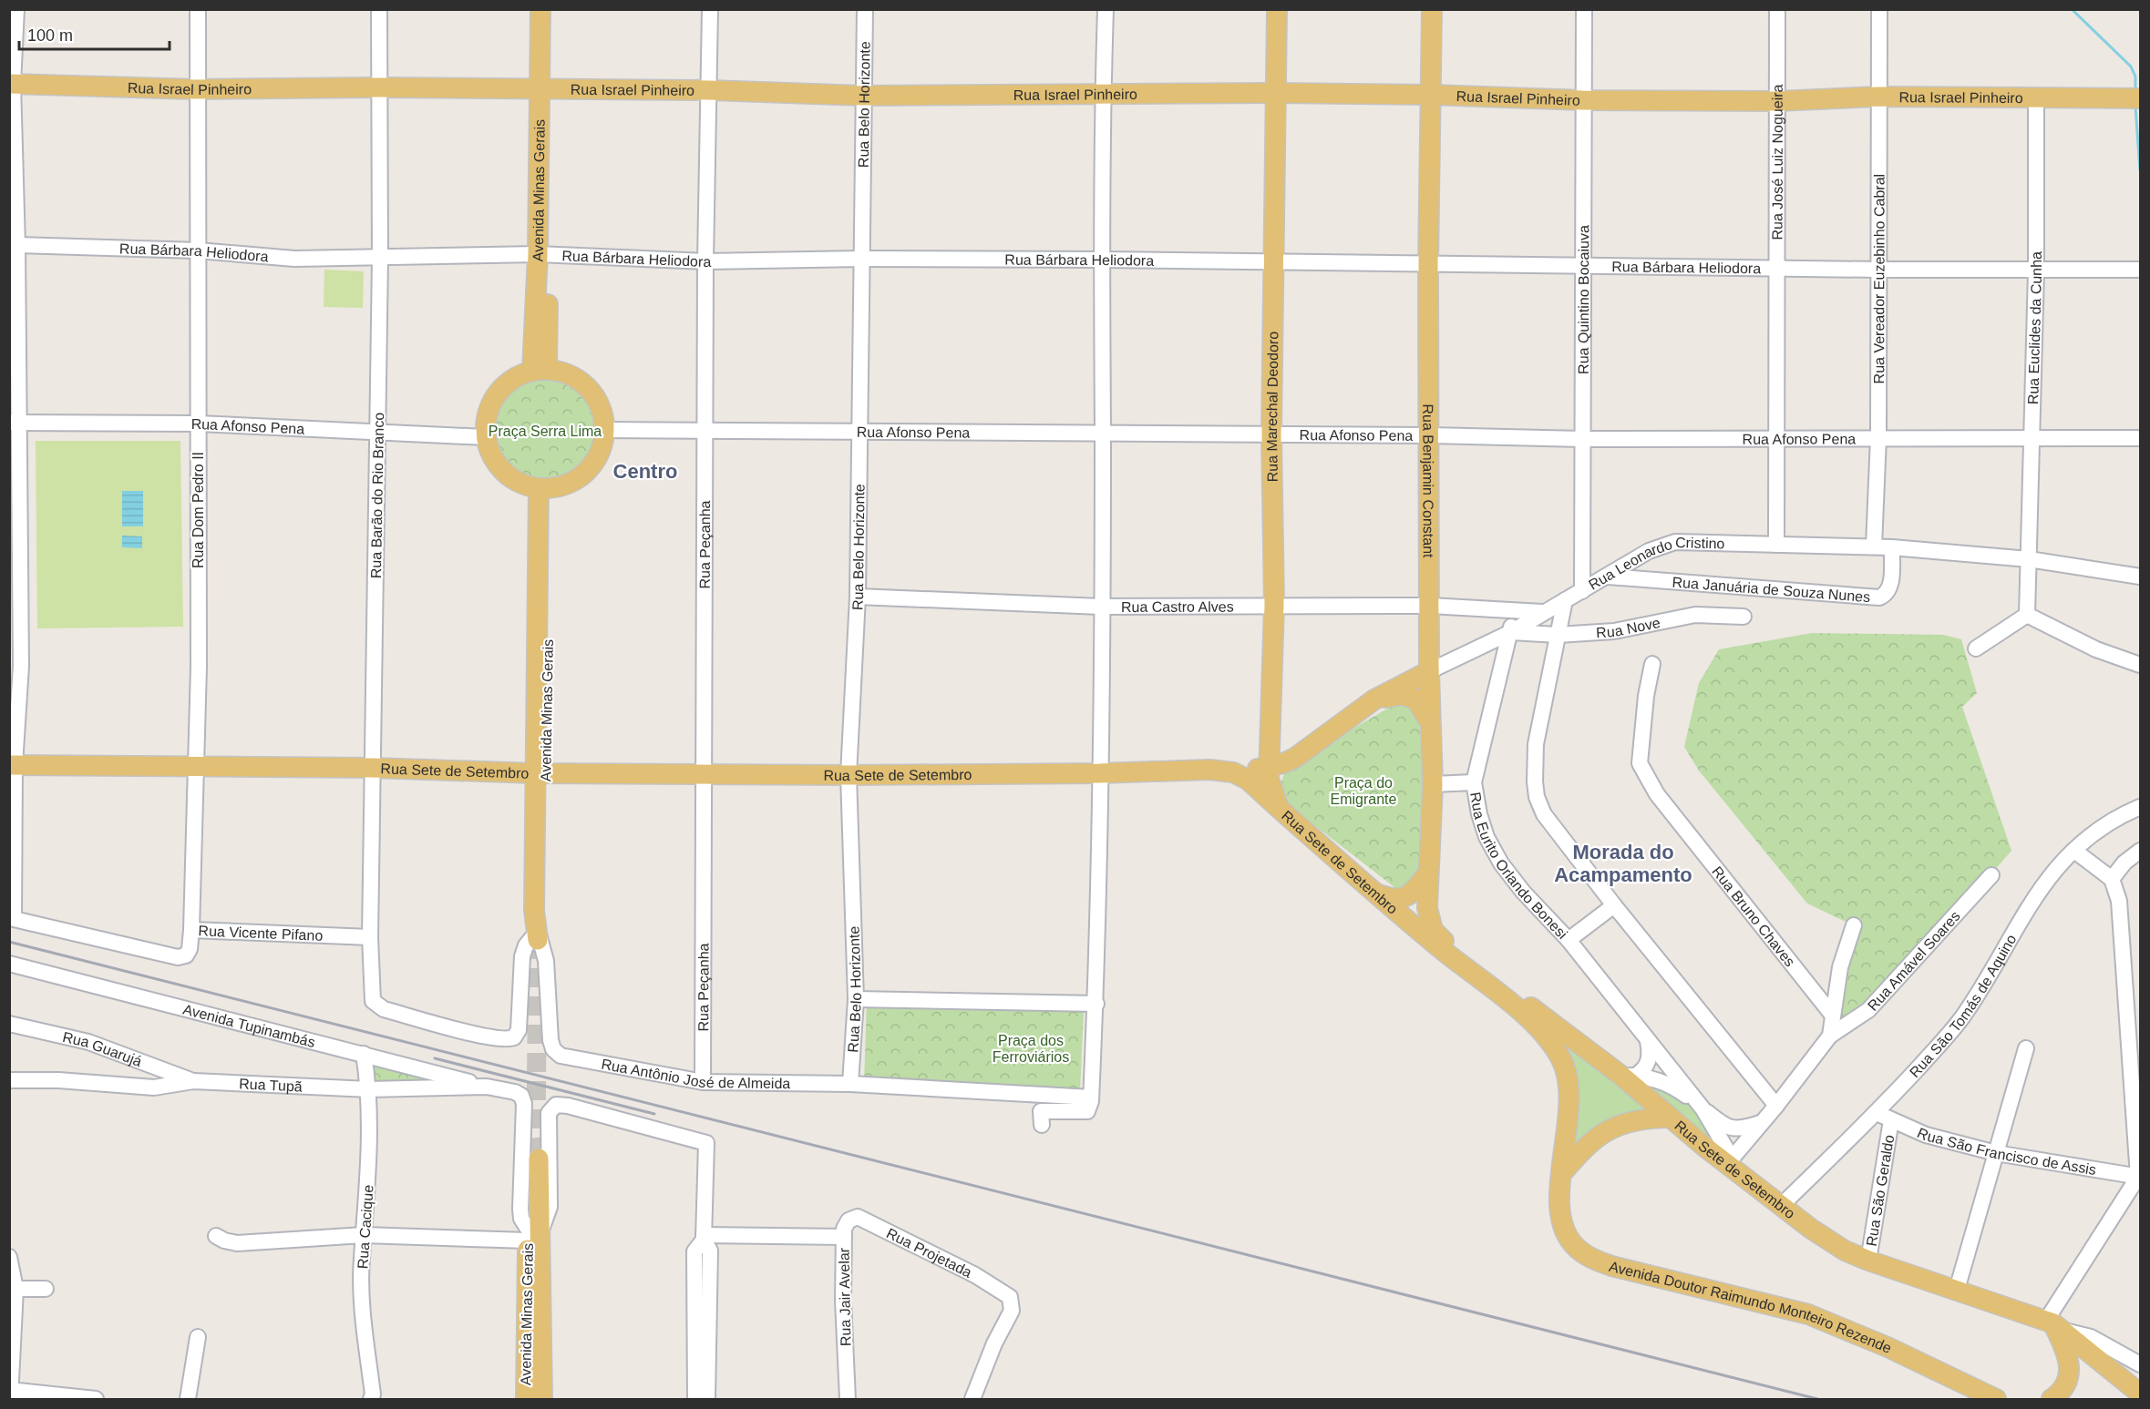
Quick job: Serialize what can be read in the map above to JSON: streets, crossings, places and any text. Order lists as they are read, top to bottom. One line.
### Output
{"streets":{"main road":["Rua Israel Pinheiro","Avenida Minas Gerais","Rua Marechal Deodoro","Rua Benjamin Constant","Rua Leonardo Cristino","Rua Sete de Setembro","Avenida Doutor Raimundo Monteiro Rezende"],"street":["Rua Belo Horizonte","Rua José Luiz Nogueira","Rua Bárbara Heliodora","Rua Vereador Euzebinho Cabral","Rua Quintino Bocaiuva","Rua Euclides da Cunha","Rua Afonso Pena","Rua Barão do Rio Branco","Rua Dom Pedro II","Rua Peçanha","Rua Januária de Souza Nunes","Rua Castro Alves","Rua Nove","Rua Eurito Orlando Bonesi","Rua Bruno Chaves","Rua Vicente Pifano","Rua Amável Soares","Rua São Tomás de Aquino","Avenida Tupinambás","Rua Guarujá","Rua Antônio José de Almeida","Rua Tupã","Rua São Francisco de Assis","Rua São Geraldo","Rua Cacique","Rua Projetada","Rua Jair Avelar"]},"crossings":[["Rua Israel Pinheiro","Rua Belo Horizonte"],["Rua Israel Pinheiro","Rua José Luiz Nogueira"],["Rua Israel Pinheiro","Avenida Minas Gerais"],["Rua Israel Pinheiro","Rua Vereador Euzebinho Cabral"],["Rua Israel Pinheiro","Rua Quintino Bocaiuva"],["Rua Israel Pinheiro","Rua Euclides da Cunha"],["Rua Israel Pinheiro","Rua Marechal Deodoro"],["Rua Israel Pinheiro","Rua Benjamin Constant"],["Rua Israel Pinheiro","Rua Barão do Rio Branco"],["Rua Israel Pinheiro","Rua Dom Pedro II"],["Rua Israel Pinheiro","Rua Peçanha"],["Rua Belo Horizonte","Rua Bárbara Heliodora"],["Rua Belo Horizonte","Rua Afonso Pena"],["Rua Belo Horizonte","Rua Castro Alves"],["Rua Belo Horizonte","Rua Sete de Setembro"],["Rua Belo Horizonte","Rua Antônio José de Almeida"],["Rua José Luiz Nogueira","Rua Bárbara Heliodora"],["Rua José Luiz Nogueira","Rua Afonso Pena"],["Rua José Luiz Nogueira","Rua Leonardo Cristino"],["Avenida Minas Gerais","Rua Bárbara Heliodora"],["Avenida Minas Gerais","Rua Afonso Pena"],["Avenida Minas Gerais","Rua Barão do Rio Branco"],["Avenida Minas Gerais","Rua Sete de Setembro"],["Avenida Minas Gerais","Rua Antônio José de Almeida"],["Avenida Minas Gerais","Rua Tupã"],["Avenida Minas Gerais","Rua Jair Avelar"],["Rua Bárbara Heliodora","Rua Vereador Euzebinho Cabral"],["Rua Bárbara Heliodora","Rua Quintino Bocaiuva"],["Rua Bárbara Heliodora","Rua Euclides da Cunha"],["Rua Bárbara Heliodora","Rua Marechal Deodoro"],["Rua Bárbara Heliodora","Rua Benjamin Constant"],["Rua Bárbara Heliodora","Rua Barão do Rio Branco"],["Rua Bárbara Heliodora","Rua Dom Pedro II"],["Rua Bárbara Heliodora","Rua Peçanha"],["Rua Vereador Euzebinho Cabral","Rua Afonso Pena"],["Rua Vereador Euzebinho Cabral","Rua Leonardo Cristino"],["Rua Quintino Bocaiuva","Rua Afonso Pena"],["Rua Quintino Bocaiuva","Rua Leonardo Cristino"],["Rua Euclides da Cunha","Rua Afonso Pena"],["Rua Euclides da Cunha","Rua Leonardo Cristino"],["Rua Marechal Deodoro","Rua Afonso Pena"],["Rua Marechal Deodoro","Rua Leonardo Cristino"],["Rua Marechal Deodoro","Rua Castro Alves"],["Rua Afonso Pena","Rua Benjamin Constant"],["Rua Afonso Pena","Rua Barão do Rio Branco"],["Rua Afonso Pena","Rua Dom Pedro II"],["Rua Afonso Pena","Rua Peçanha"],["Rua Benjamin Constant","Rua Leonardo Cristino"],["Rua Benjamin Constant","Rua Castro Alves"],["Rua Benjamin Constant","Rua Sete de Setembro"],["Rua Barão do Rio Branco","Rua Sete de Setembro"],["Rua Barão do Rio Branco","Rua Vicente Pifano"],["Rua Dom Pedro II","Rua Sete de Setembro"],["Rua Dom Pedro II","Rua Vicente Pifano"],["Rua Peçanha","Rua Sete de Setembro"],["Rua Peçanha","Rua Antônio José de Almeida"],["Rua Leonardo Cristino","Rua Januária de Souza Nunes"],["Rua Leonardo Cristino","Rua Castro Alves"],["Rua Leonardo Cristino","Rua Nove"],["Rua Leonardo Cristino","Rua Eurito Orlando Bonesi"],["Rua Nove","Rua Eurito Orlando Bonesi"],["Rua Sete de Setembro","Rua Eurito Orlando Bonesi"],["Rua Sete de Setembro","Rua Vicente Pifano"],["Rua Sete de Setembro","Rua Amável Soares"],["Rua Sete de Setembro","Rua São Tomás de Aquino"],["Rua Sete de Setembro","Rua São Geraldo"],["Rua Sete de Setembro","Avenida Doutor Raimundo Monteiro Rezende"],["Rua Eurito Orlando Bonesi","Rua Amável Soares"],["Rua Bruno Chaves","Rua Amável Soares"],["Rua São Tomás de Aquino","Rua São Francisco de Assis"],["Avenida Tupinambás","Rua Tupã"],["Avenida Tupinambás","Rua Cacique"],["Rua Guarujá","Rua Tupã"],["Rua Tupã","Rua Cacique"],["Rua São Francisco de Assis","Rua São Geraldo"],["Rua Projetada","Rua Jair Avelar"]],"districts":["Centro","Morada do Acampamento"],"parks":["Praça Serra Lima","Praça do Emigrante","Praça dos Ferroviários"],"scale_bar":"100 m"}
